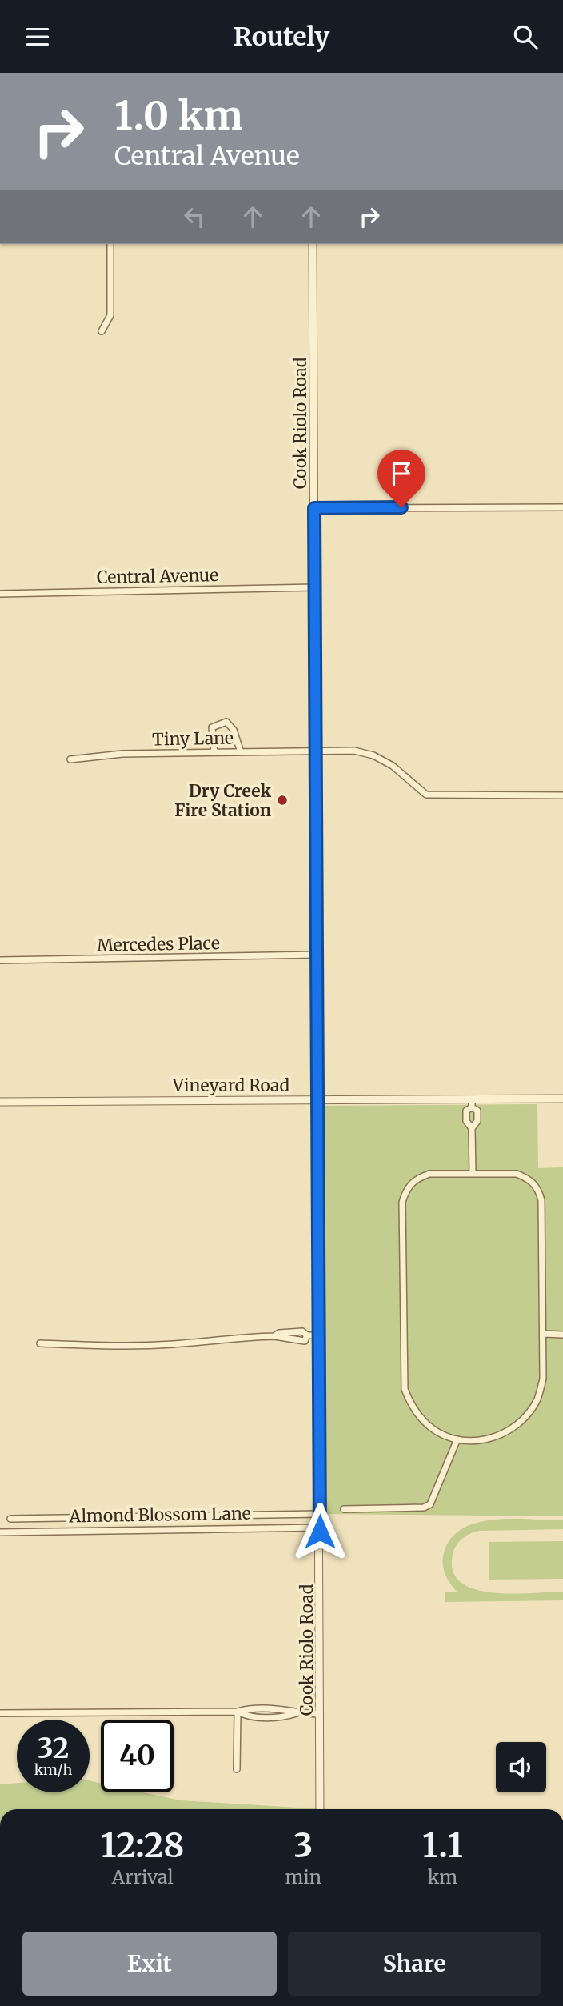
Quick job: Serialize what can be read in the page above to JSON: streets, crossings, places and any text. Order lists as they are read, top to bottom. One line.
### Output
{"streets":{"street":["Cook Riolo Road","Central Avenue","Tiny Lane","Mercedes Place","Vineyard Road","Almond Blossom Lane"]},"crossings":[["Cook Riolo Road","Central Avenue"],["Cook Riolo Road","Tiny Lane"],["Cook Riolo Road","Mercedes Place"],["Cook Riolo Road","Vineyard Road"],["Cook Riolo Road","Almond Blossom Lane"]],"places":["Dry Creek Fire Station"],"page":{"header":"Routely","turn":["1.0 km","Central Avenue"],"speed":"32 km/h","limit":"40","eta":["12:28","Arrival","3","min","1.1","km"],"buttons":["Exit","Share"]}}
